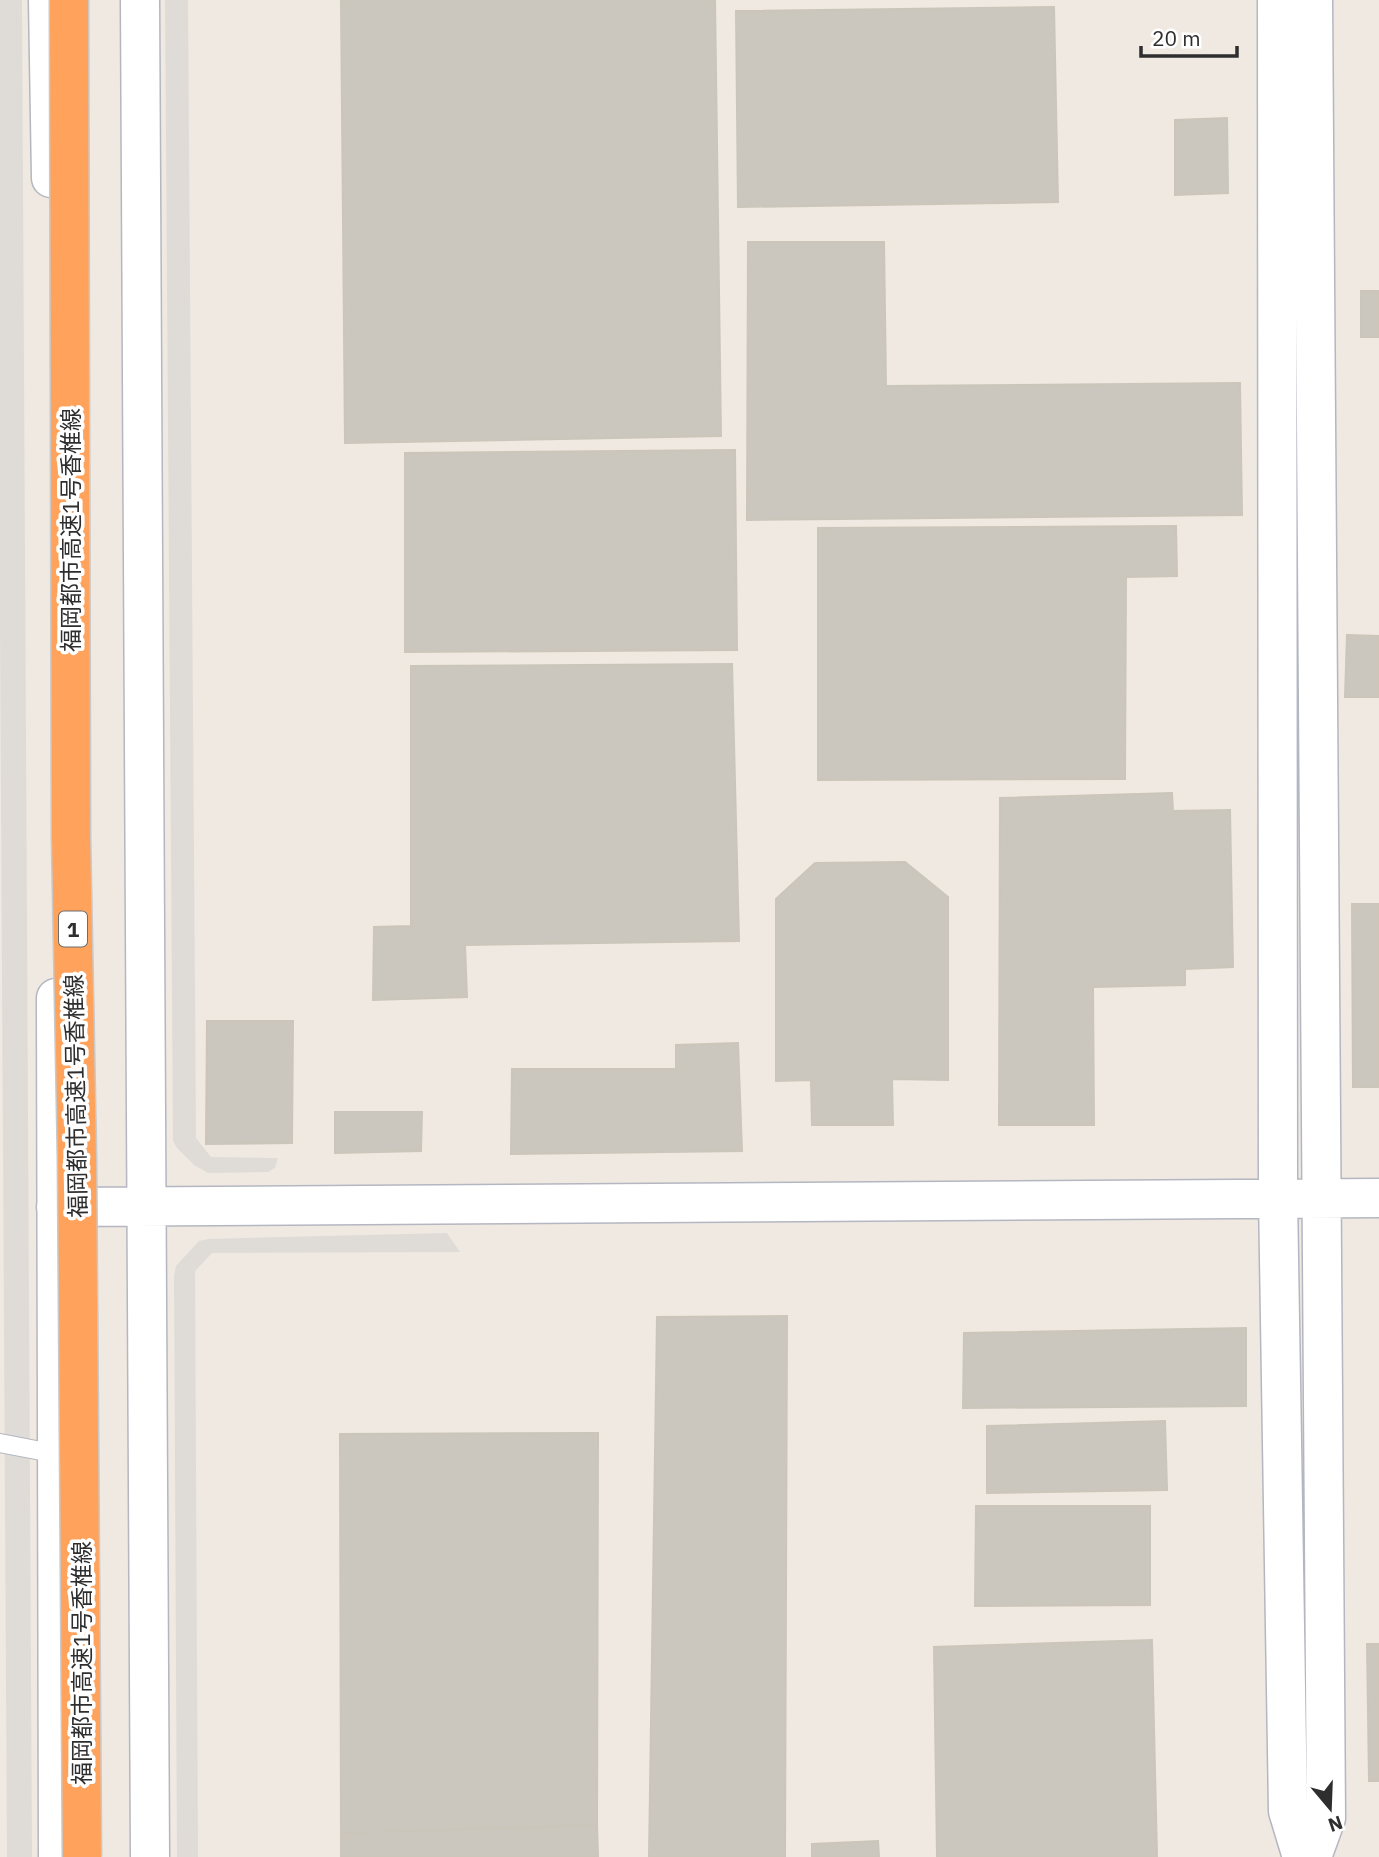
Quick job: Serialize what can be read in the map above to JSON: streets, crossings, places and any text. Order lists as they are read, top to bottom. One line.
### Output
{"streets":{"highway":["福岡都市高速1号香椎線","1"]},"scale_bar":"20 m","north":"bottom"}
